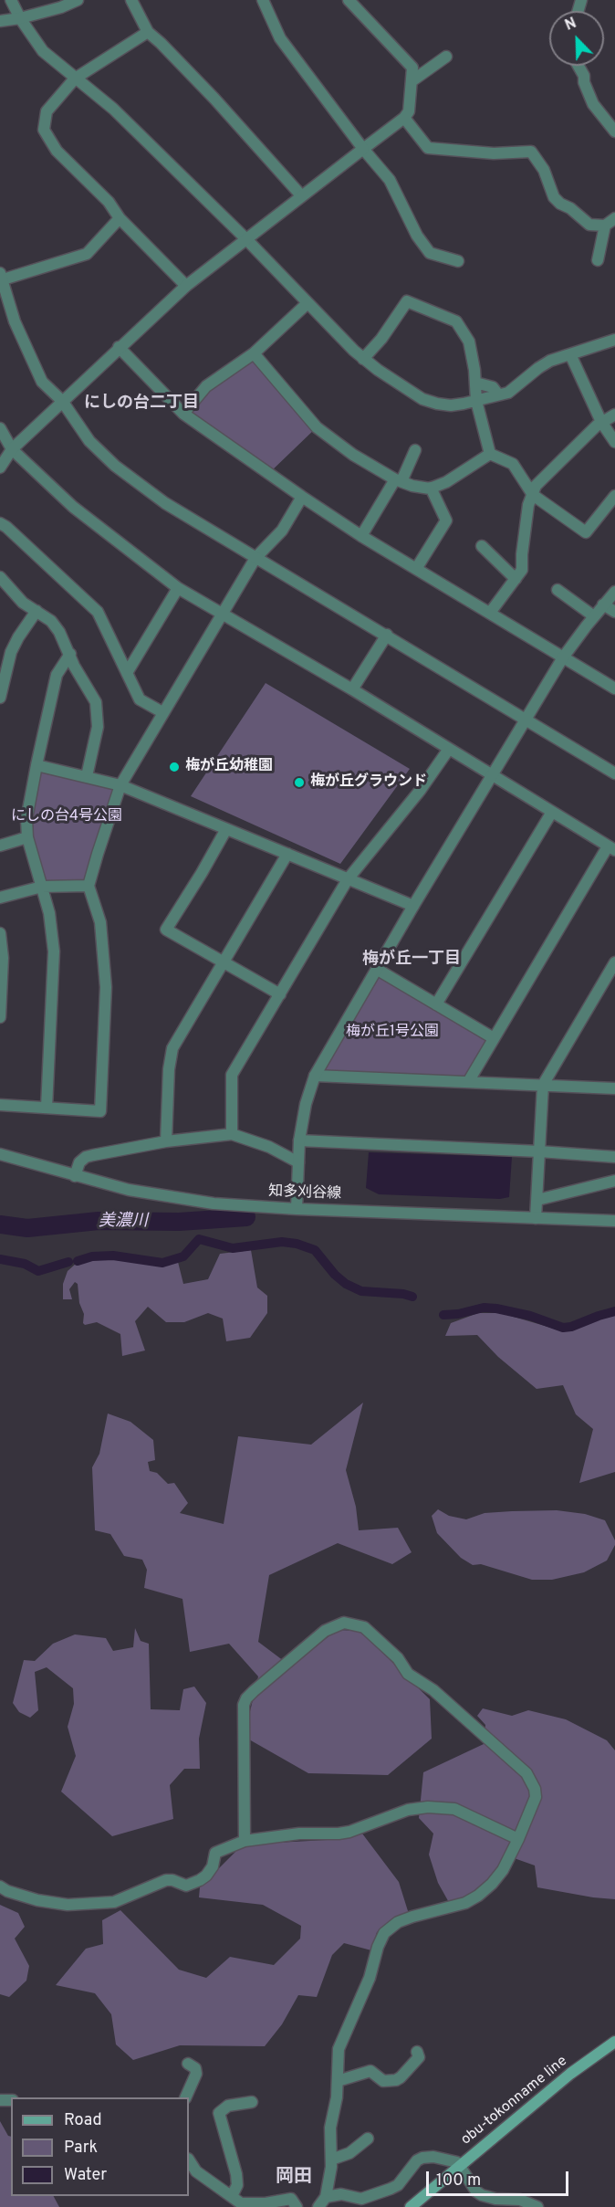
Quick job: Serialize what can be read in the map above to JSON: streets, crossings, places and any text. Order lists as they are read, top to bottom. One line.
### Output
{"streets":{"main road":["obu-tokonname line"],"street":["知多刈谷線"]},"districts":["にしの台二丁目","梅が丘一丁目","岡田"],"water":["美濃川"],"parks":["にしの台4号公園","梅が丘1号公園"],"places":["梅が丘幼稚園","梅が丘グラウンド"],"legend":["Road","Park","Water"],"scale_bar":"100 m","north":"top left"}
